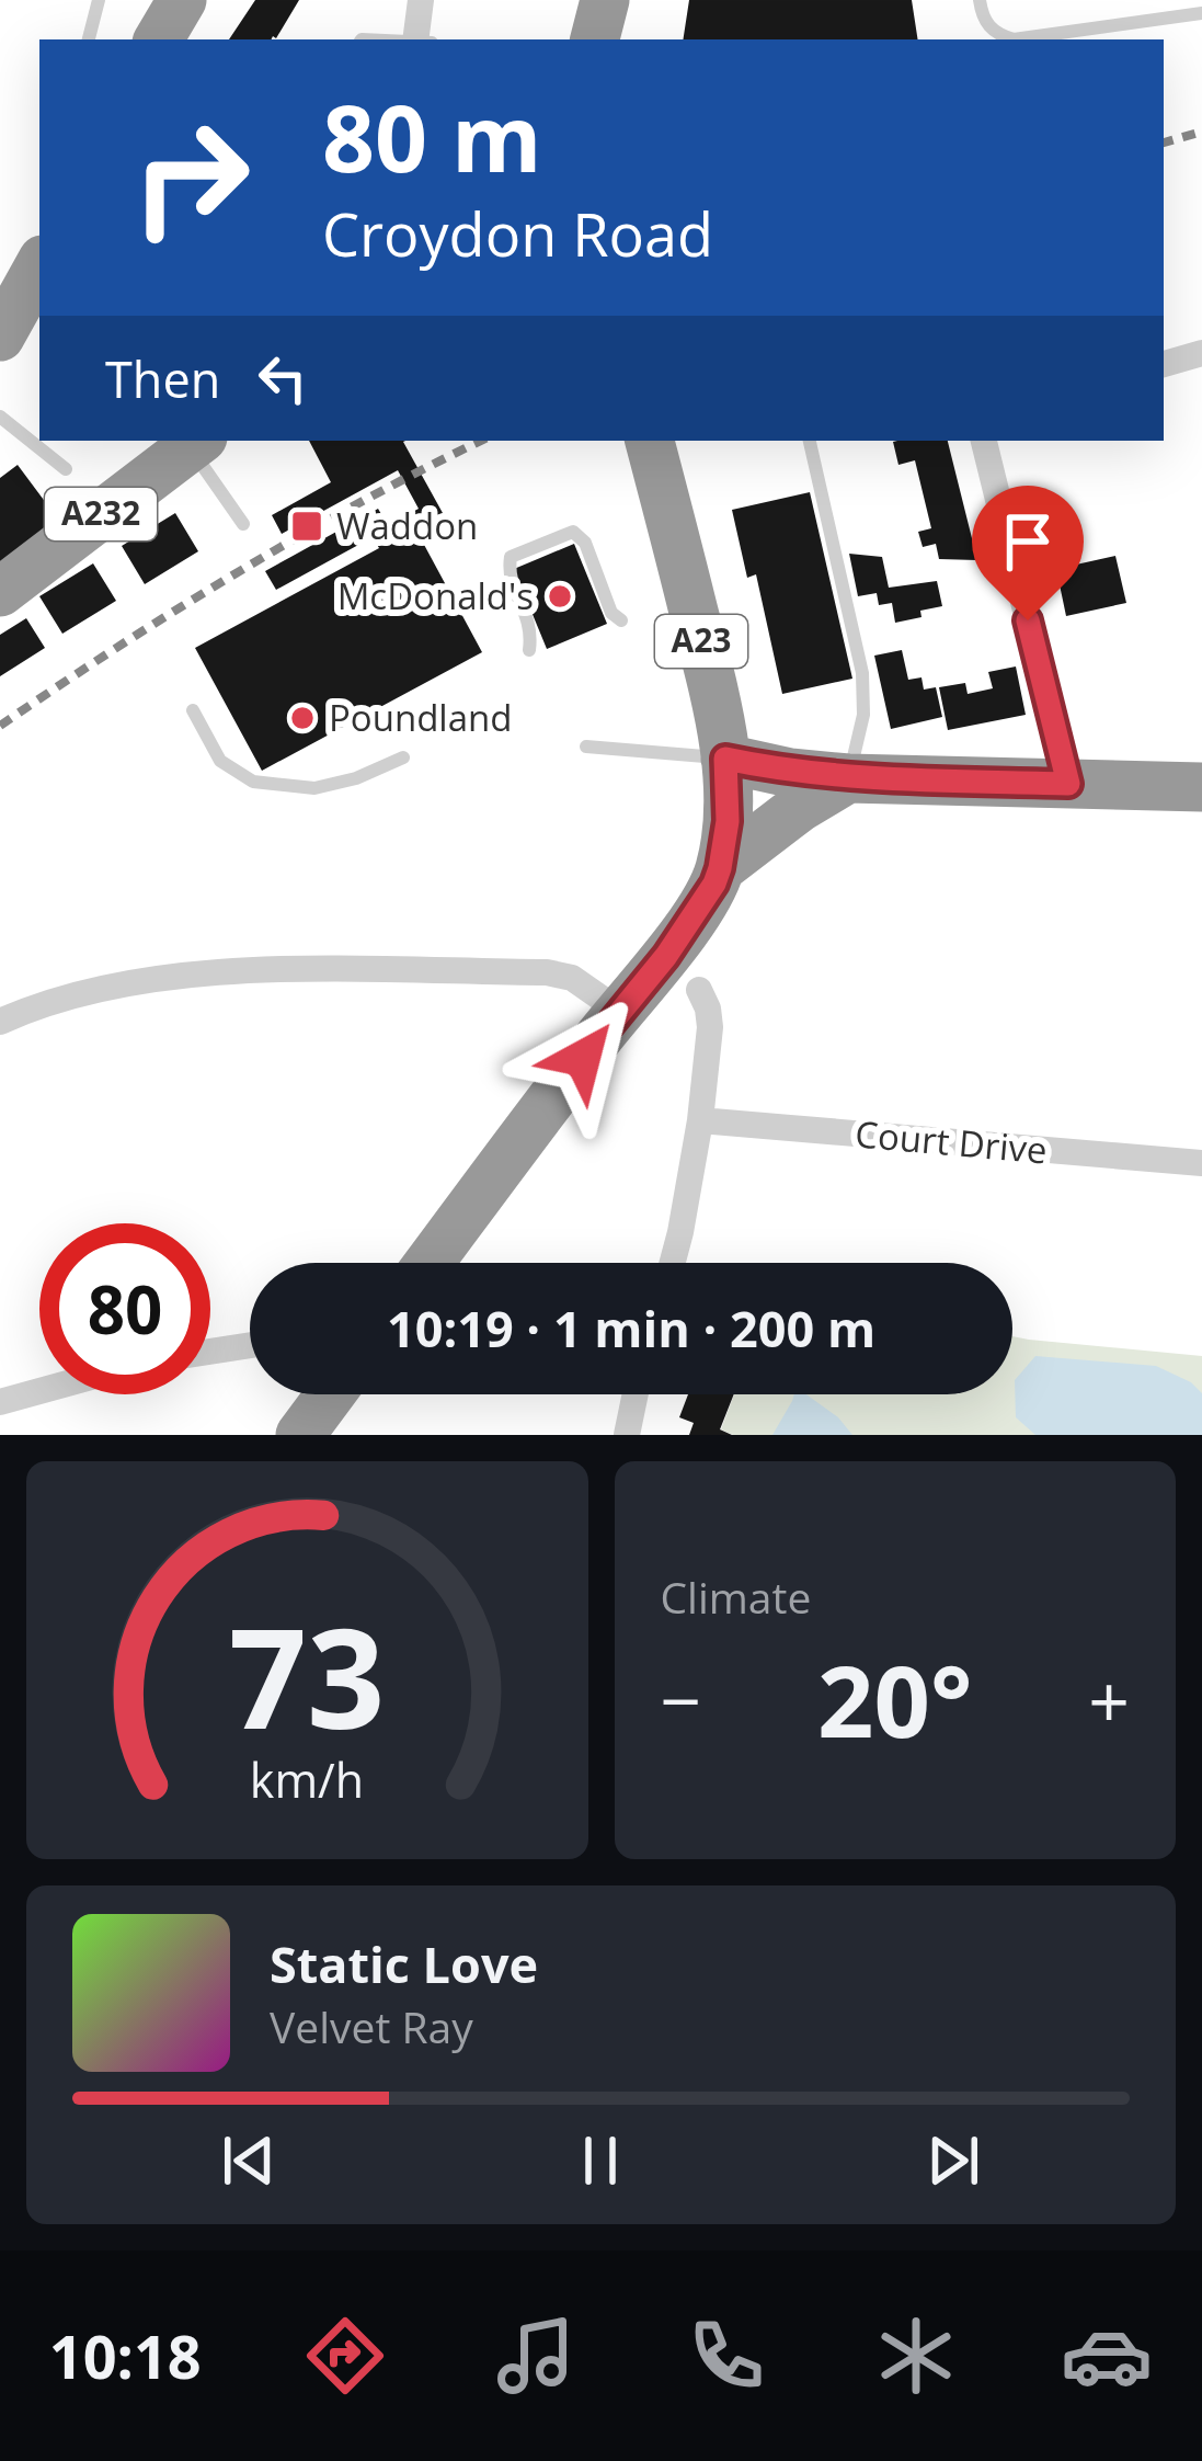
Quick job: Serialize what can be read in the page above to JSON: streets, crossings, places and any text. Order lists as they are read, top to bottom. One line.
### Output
{"streets":{"highway":["A232","A23"],"street":["Court Drive"]},"places":{"transit":["Waddon"],"other":["McDonald's","Poundland"]},"page":{"turn":["80 m","Croydon Road"],"then":"Then","limit":"80","trip":"10:19 · 1 min · 200 m","tile":"Climate","heat":["−","20°","+"],"song":["Static Love","Velvet Ray"],"tabs":"10:18","gauge":["73","km/h"]}}
